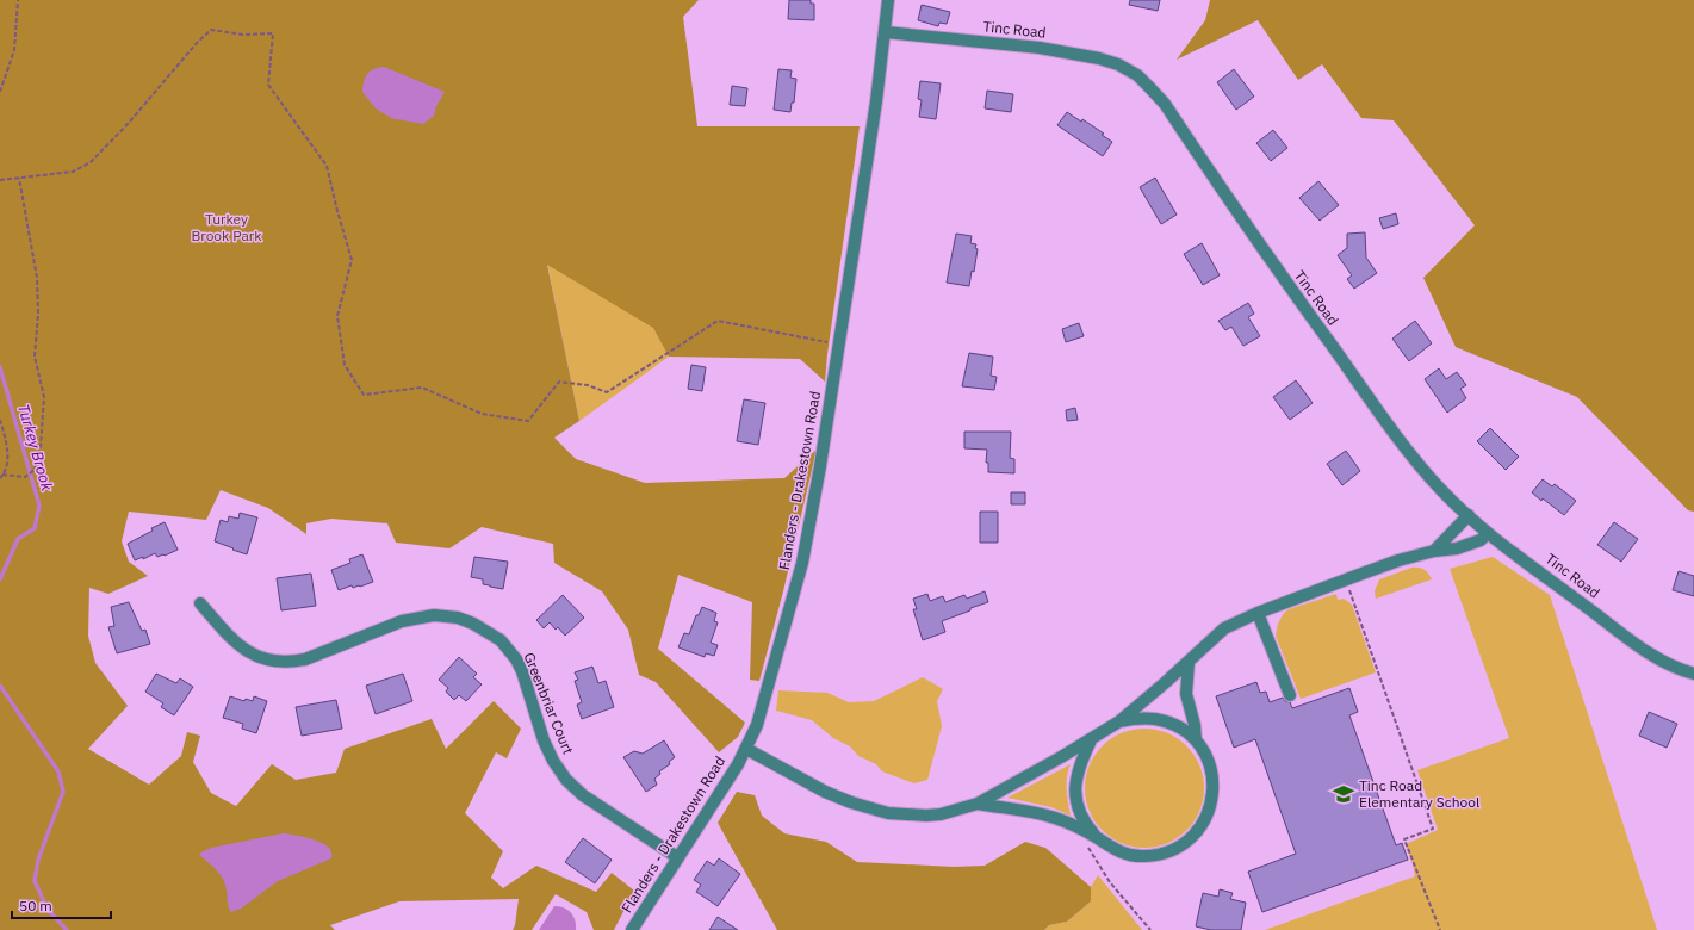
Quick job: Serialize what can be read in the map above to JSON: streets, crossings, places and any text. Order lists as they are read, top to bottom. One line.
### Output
{"streets":{"street":["Tinc Road","Flanders - Drakestown Road","Greenbriar Court"]},"crossings":[["Tinc Road","Flanders - Drakestown Road"],["Flanders - Drakestown Road","Greenbriar Court"]],"water":["Turkey Brook"],"parks":["Turkey Brook Park"],"places":{"school or university":["Tinc Road Elementary School"]},"scale_bar":"50 m"}
